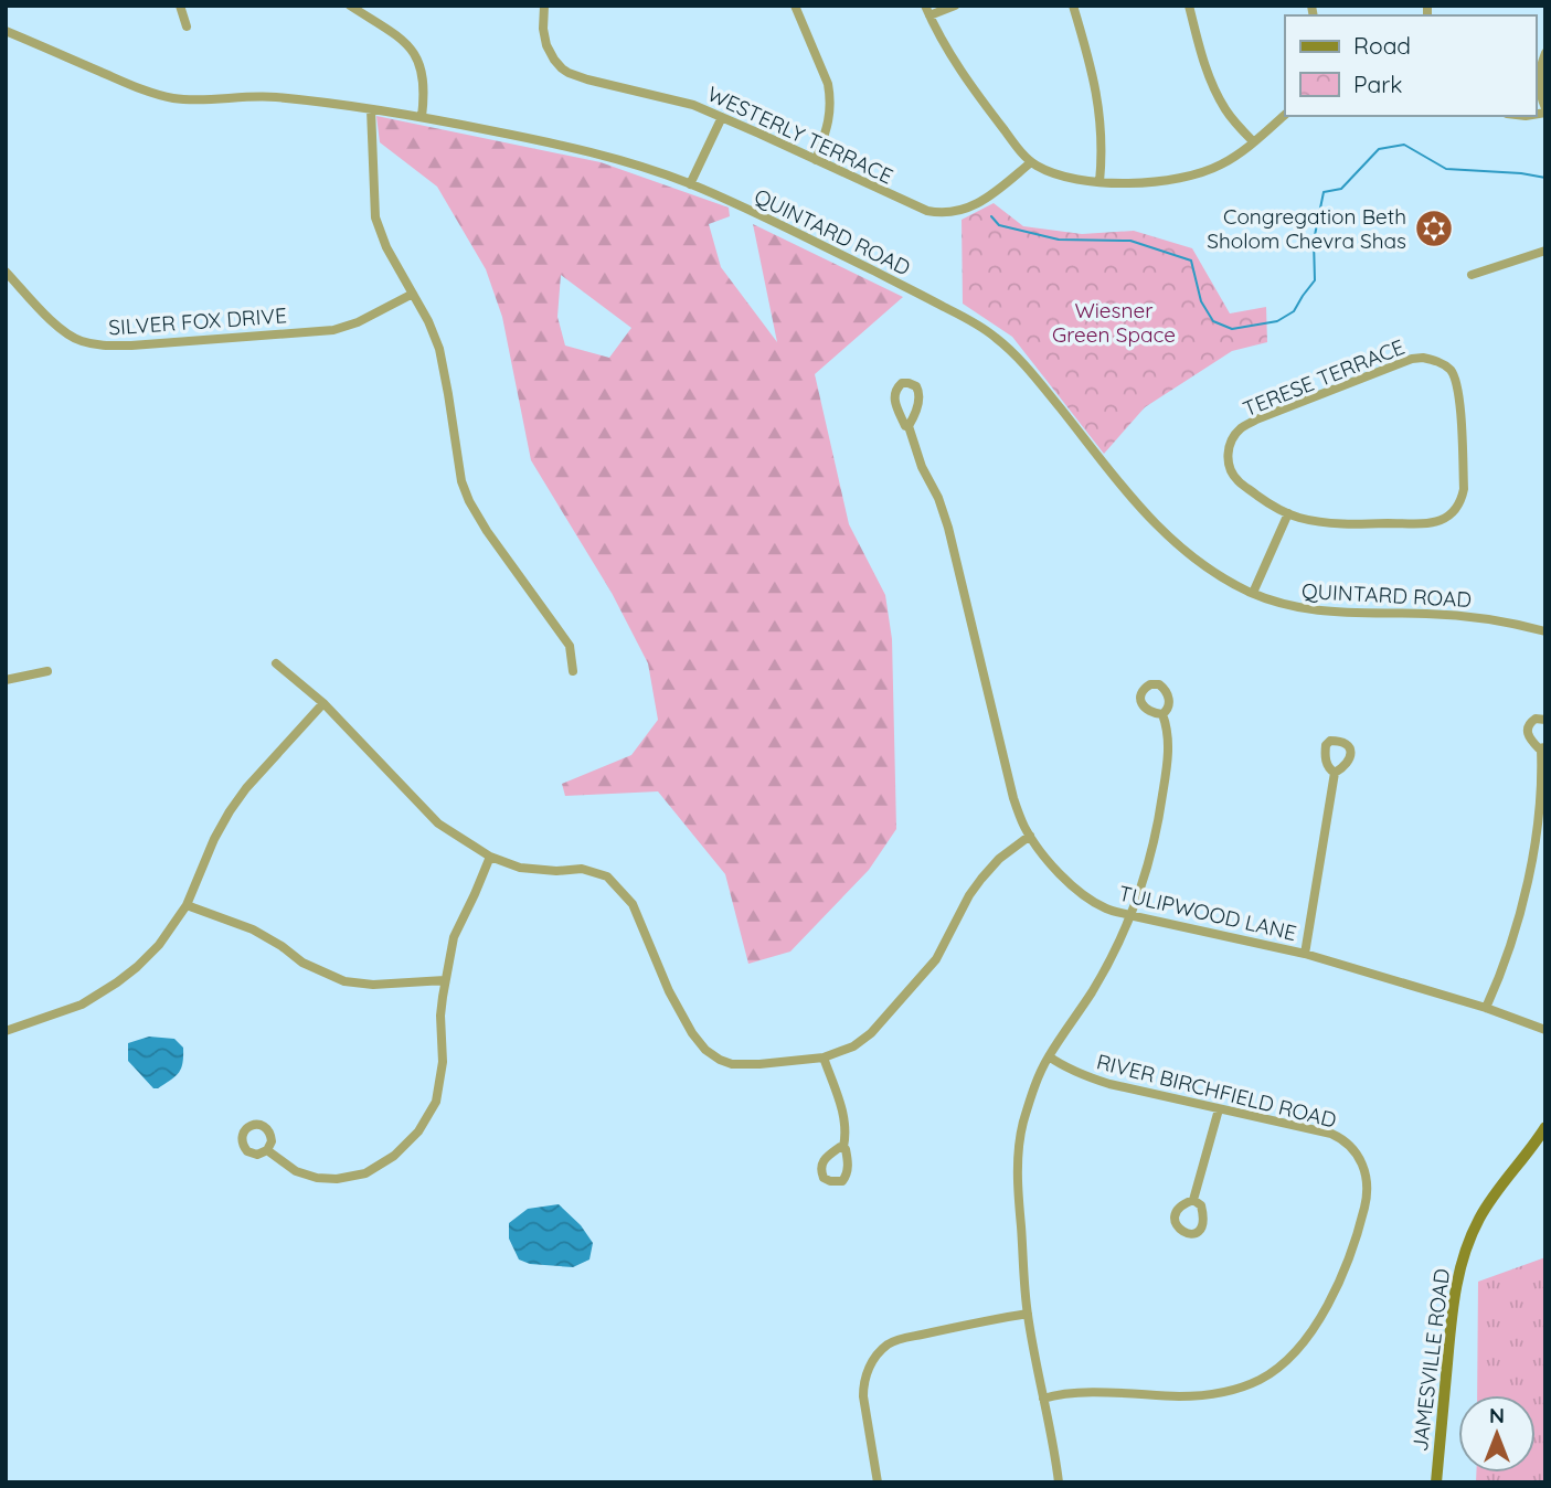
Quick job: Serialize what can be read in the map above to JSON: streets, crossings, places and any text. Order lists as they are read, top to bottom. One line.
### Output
{"streets":{"street":["WESTERLY TERRACE","QUINTARD ROAD","SILVER FOX DRIVE","TERESE TERRACE","TULIPWOOD LANE","RIVER BIRCHFIELD ROAD","JAMESVILLE ROAD"]},"parks":["Wiesner Green Space"],"places":{"synagogue":["Congregation Beth Sholom Chevra Shas"]},"legend":["Road","Park"],"north":"top"}
